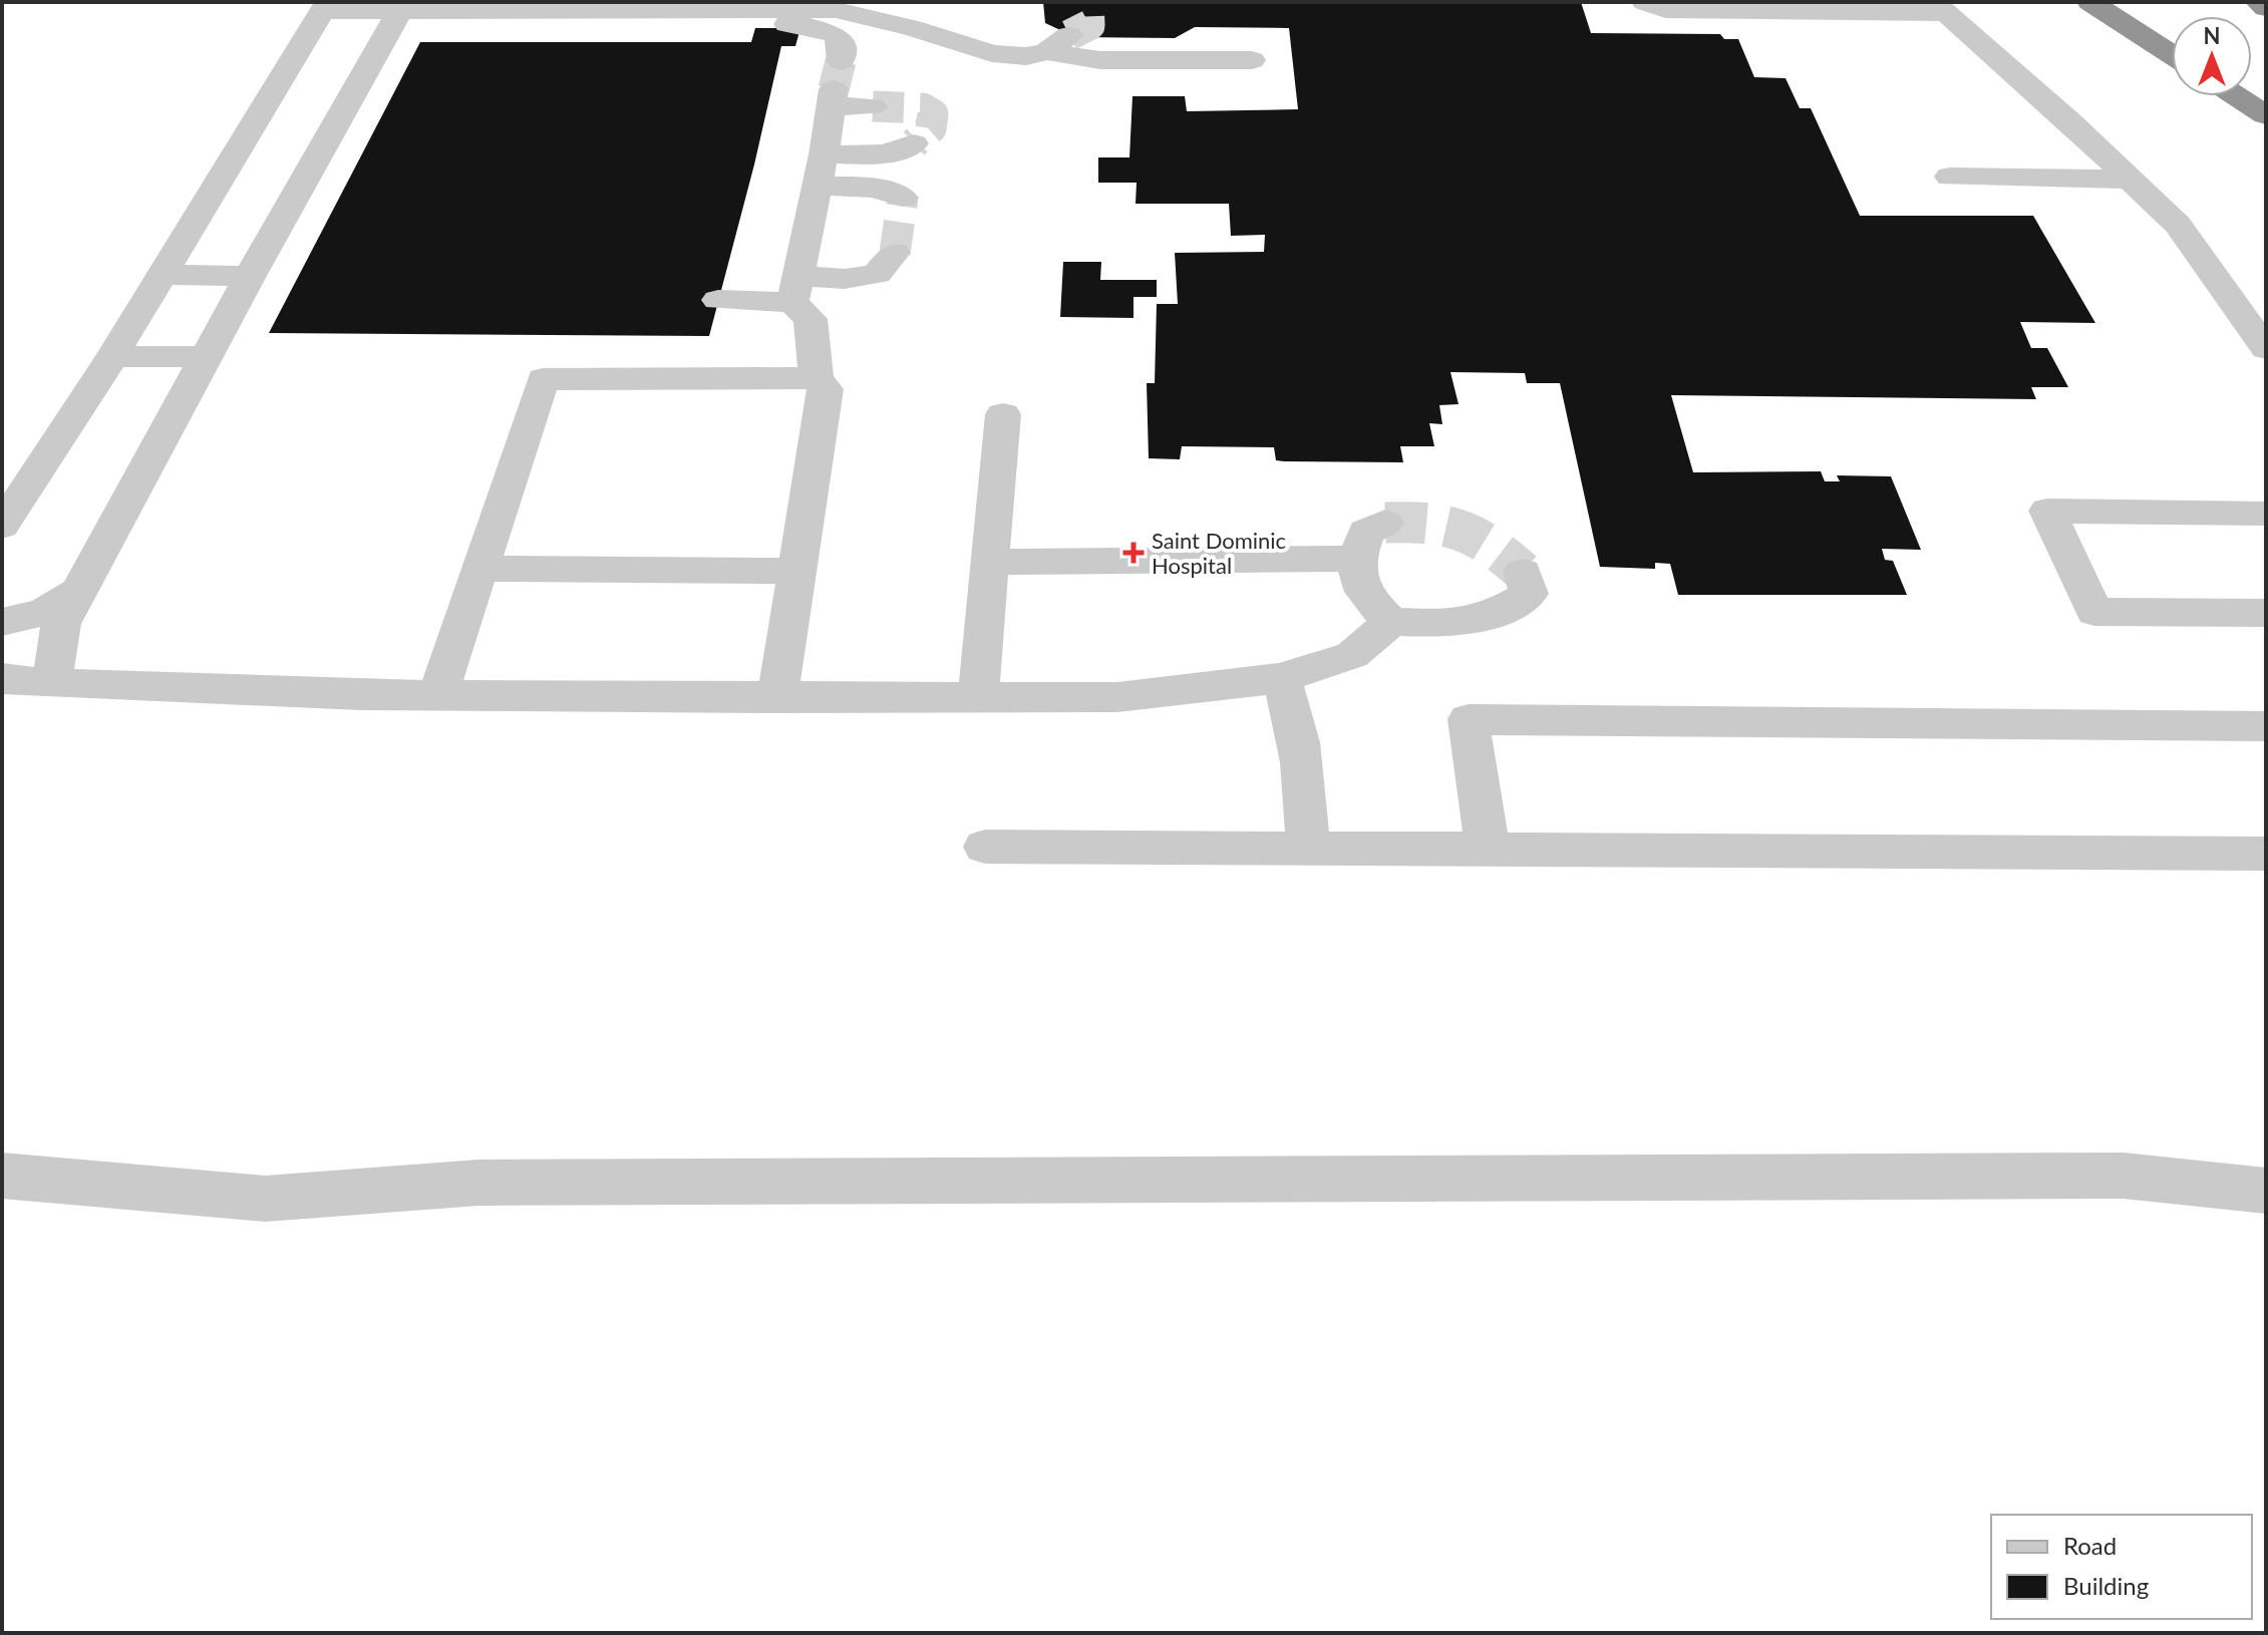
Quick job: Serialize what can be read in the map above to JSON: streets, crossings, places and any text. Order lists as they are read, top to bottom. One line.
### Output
{"places":{"health":["Saint Dominic Hospital"]},"legend":["Road","Building"],"north":"top"}
